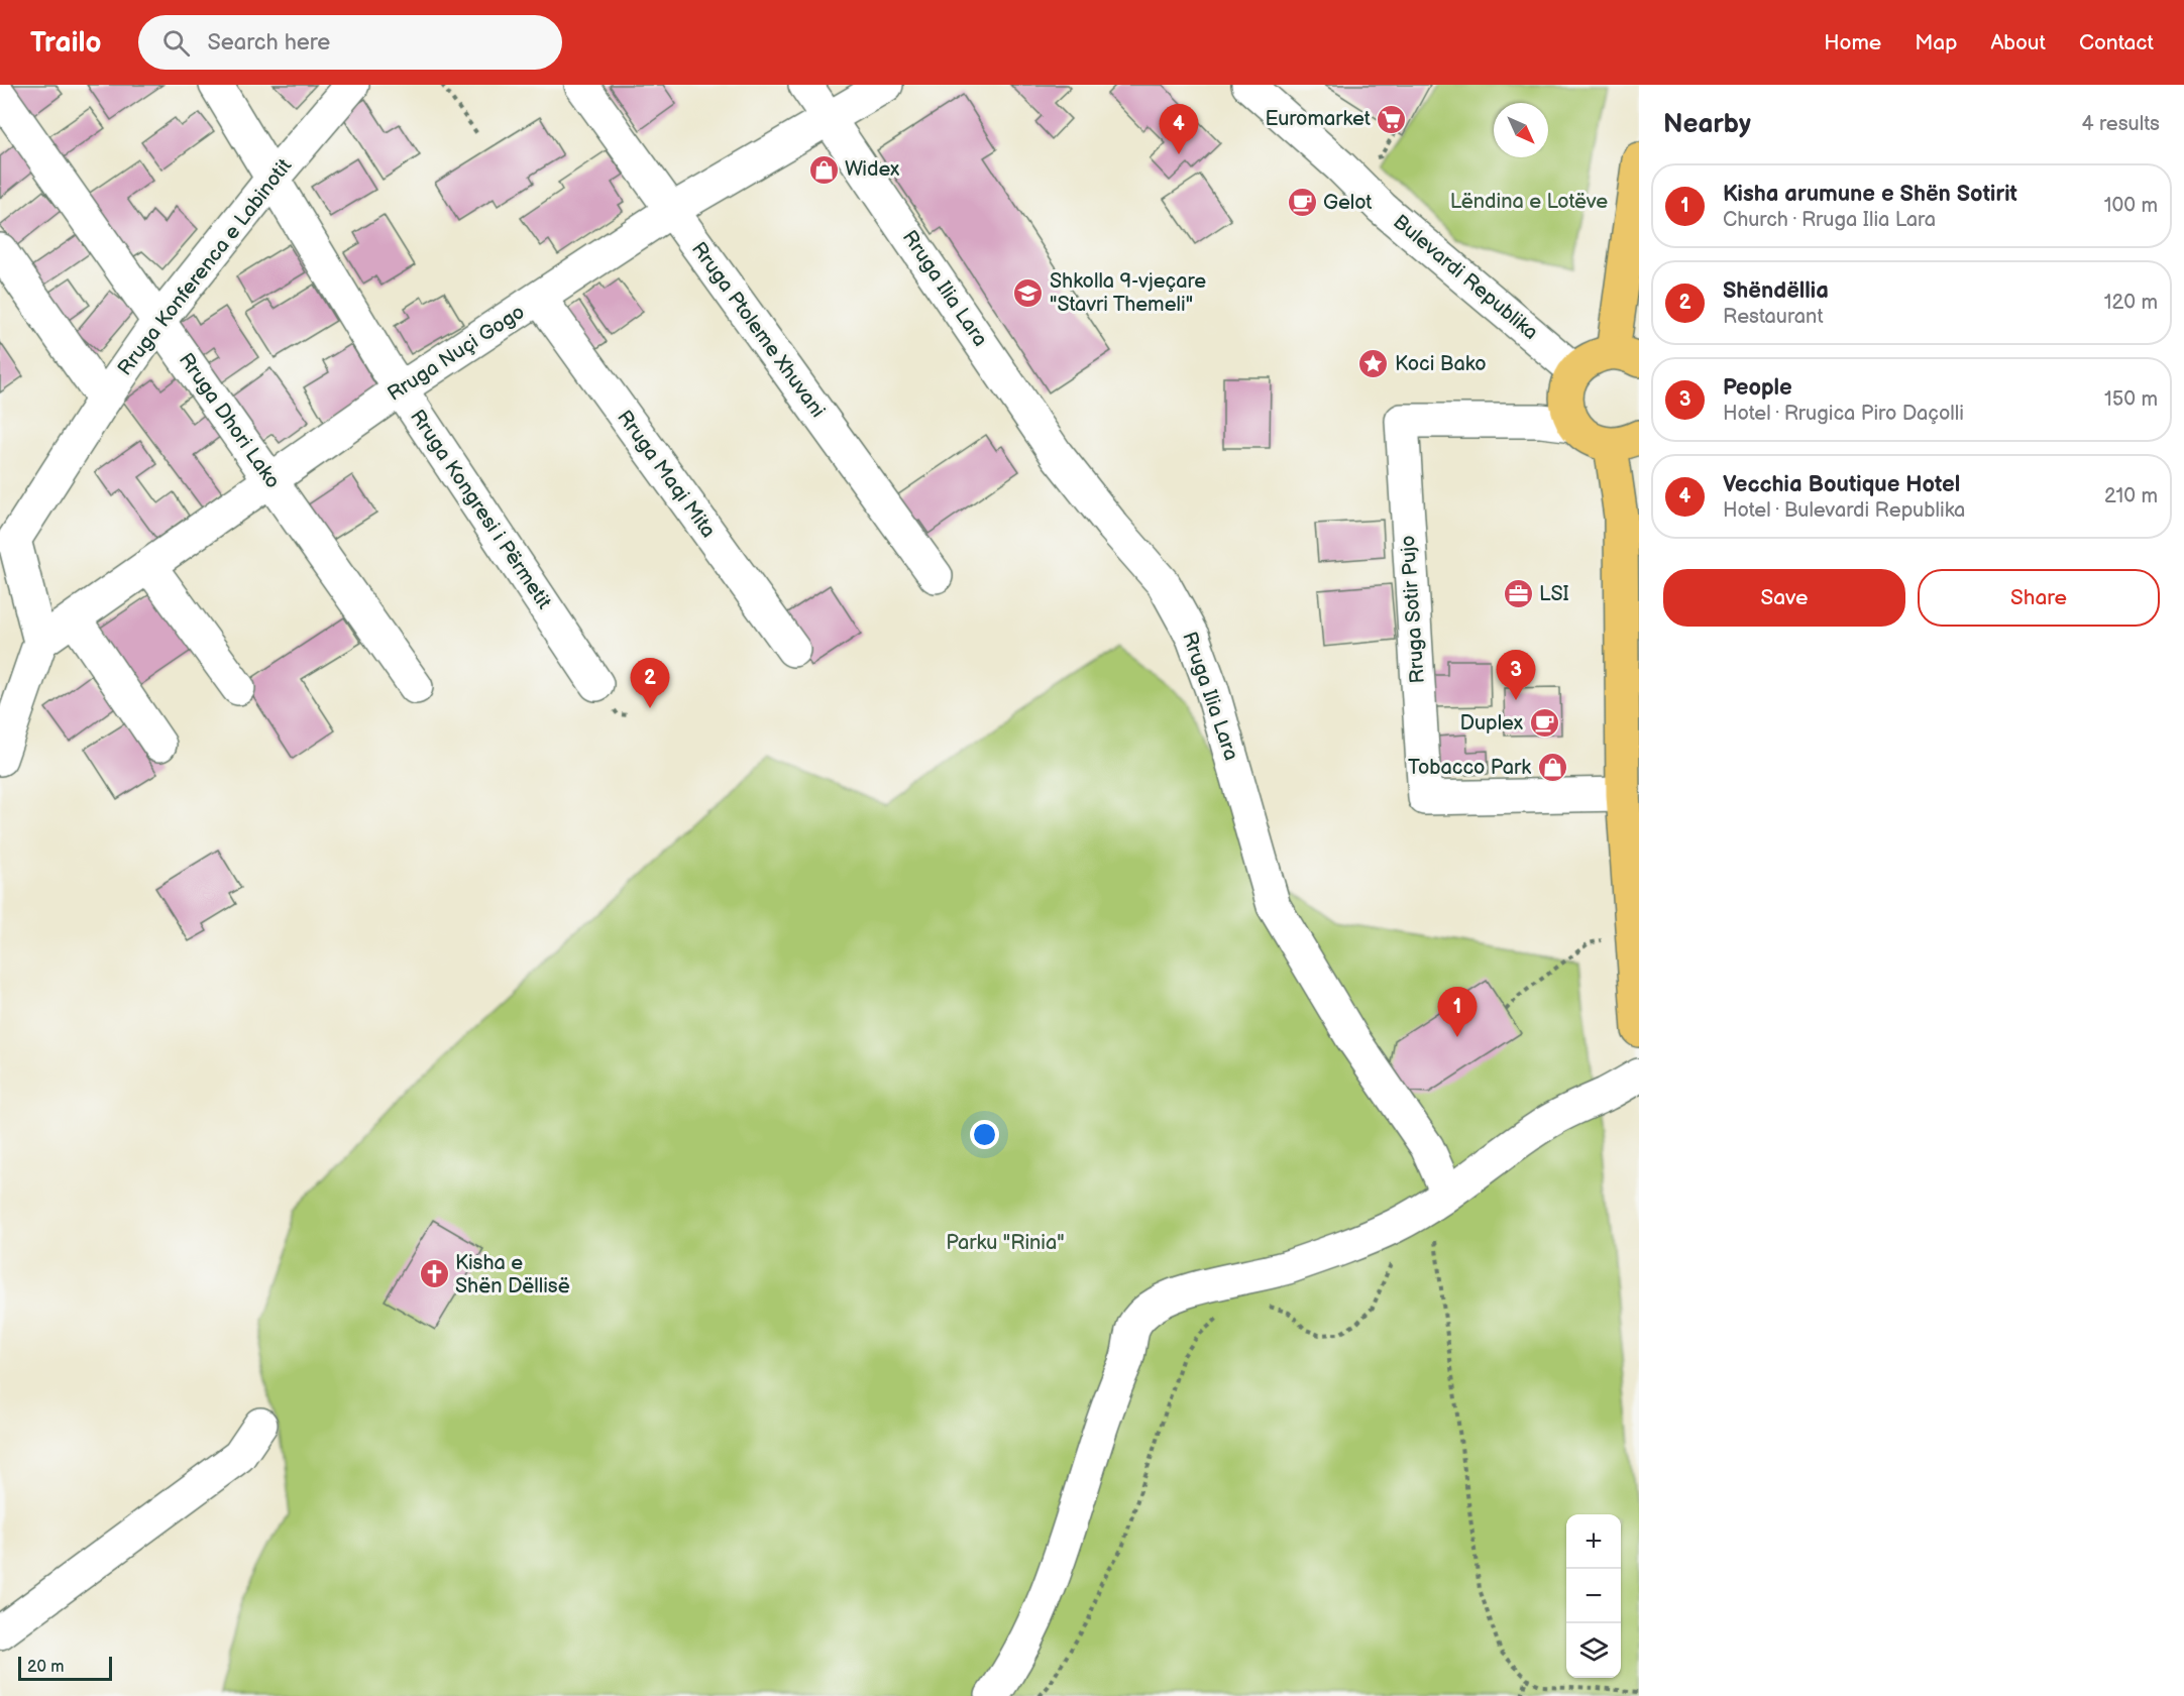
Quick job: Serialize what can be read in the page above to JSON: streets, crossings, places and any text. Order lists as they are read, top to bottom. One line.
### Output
{"streets":{"street":["Rruga Konferenca e Labinotit","Bulevardi Republika","Rruga Ilia Lara","Rruga Ptoleme Xhuvani","Rruga Nuçi Gogo","Rruga Dhori Lako","Rruga Maqi Mita","Rruga Kongresi i Përmetit","Rruga Sotir Pujo"]},"crossings":[["Rruga Konferenca e Labinotit","Rruga Nuçi Gogo"],["Rruga Konferenca e Labinotit","Rruga Dhori Lako"],["Rruga Konferenca e Labinotit","Rruga Kongresi i Përmetit"],["Rruga Ilia Lara","Rruga Nuçi Gogo"],["Rruga Ptoleme Xhuvani","Rruga Nuçi Gogo"],["Rruga Nuçi Gogo","Rruga Dhori Lako"],["Rruga Nuçi Gogo","Rruga Maqi Mita"],["Rruga Nuçi Gogo","Rruga Kongresi i Përmetit"]],"parks":["Lëndina e Lotëve","Parku \"Rinia\""],"places":{"supermarket":["Euromarket"],"shop":["Widex","Tobacco Park"],"cafe":["Gelot","Duplex"],"school or university":["Shkolla 9-vjeçare \"Stavri Themeli\""],"place":["Koci Bako"],"office":["LSI"],"church":["Kisha e Shën Dëllisë"]},"scale_bar":"20 m","north":"bottom right","page":{"header":"Trailo","search":"Search here","nav":["Home","Map","About","Contact"],"heading":["Nearby","4 results"],"pins":["4","3","2","1"],"list":[{"mark":"1","name":"Kisha arumune e Shën Sotirit","note":"Church · Rruga Ilia Lara","value":"100 m"},{"mark":"2","name":"Shëndëllia","note":"Restaurant","value":"120 m"},{"mark":"3","name":"People","note":"Hotel · Rrugica Piro Daçolli","value":"150 m"},{"mark":"4","name":"Vecchia Boutique Hotel","note":"Hotel · Bulevardi Republika","value":"210 m"}],"buttons":["Save","Share"],"map_buttons":["+","−"],"scale":"20 m"}}
